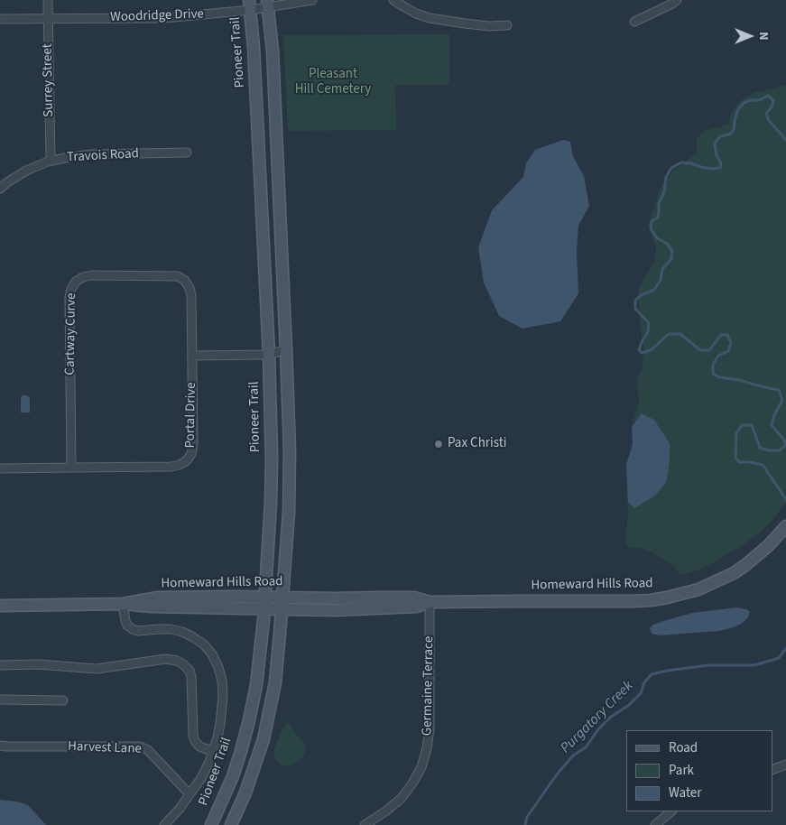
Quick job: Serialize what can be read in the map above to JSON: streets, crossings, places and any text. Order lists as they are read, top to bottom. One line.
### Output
{"streets":{"main road":["Pioneer Trail","Homeward Hills Road"],"street":["Woodridge Drive","Surrey Street","Travois Road","Cartway Curve","Portal Drive","Germaine Terrace","Harvest Lane"]},"crossings":[["Woodridge Drive","Pioneer Trail"],["Woodridge Drive","Surrey Street"],["Pioneer Trail","Homeward Hills Road"],["Surrey Street","Travois Road"],["Cartway Curve","Portal Drive"],["Homeward Hills Road","Germaine Terrace"]],"water":["Purgatory Creek"],"parks":["Pleasant Hill Cemetery"],"places":["Pax Christi"],"legend":["Road","Park","Water"],"north":"right"}
